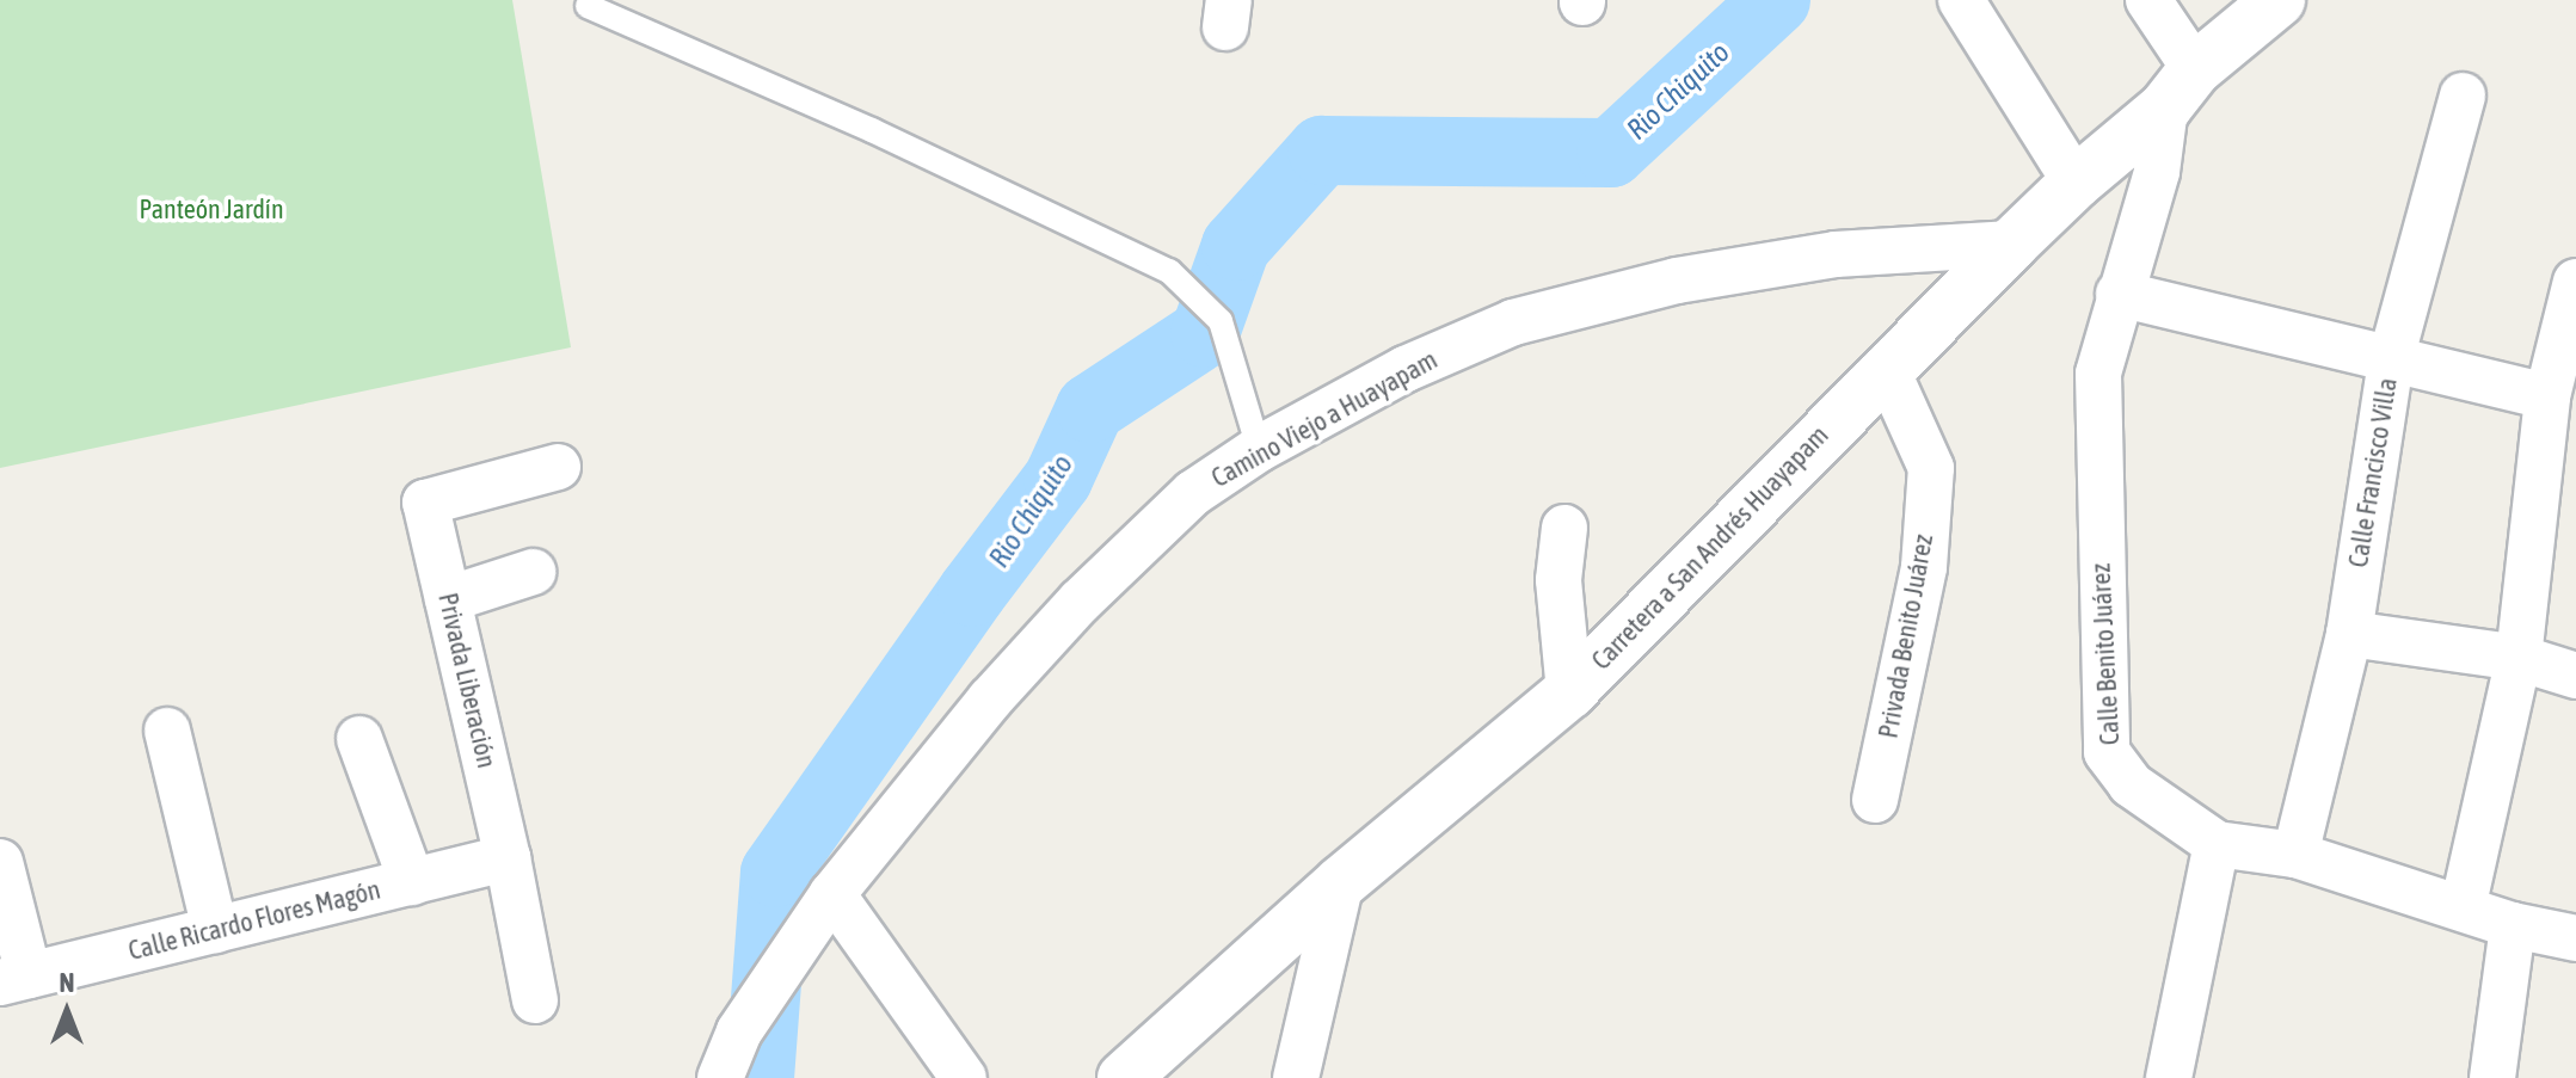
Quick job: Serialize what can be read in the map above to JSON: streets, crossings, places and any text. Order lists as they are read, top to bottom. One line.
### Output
{"streets":{"main road":["Carretera a San Andrés Huayapam"],"street":["Camino Viejo a Huayapam","Calle Francisco Villa","Privada Benito Juárez","Calle Benito Juárez","Privada Liberación","Calle Ricardo Flores Magón"]},"crossings":[["Camino Viejo a Huayapam","Carretera a San Andrés Huayapam"],["Calle Francisco Villa","Calle Benito Juárez"],["Carretera a San Andrés Huayapam","Privada Benito Juárez"],["Carretera a San Andrés Huayapam","Calle Benito Juárez"],["Privada Liberación","Calle Ricardo Flores Magón"]],"water":["Rio Chiquito"],"parks":["Panteón Jardín"],"north":"top"}
